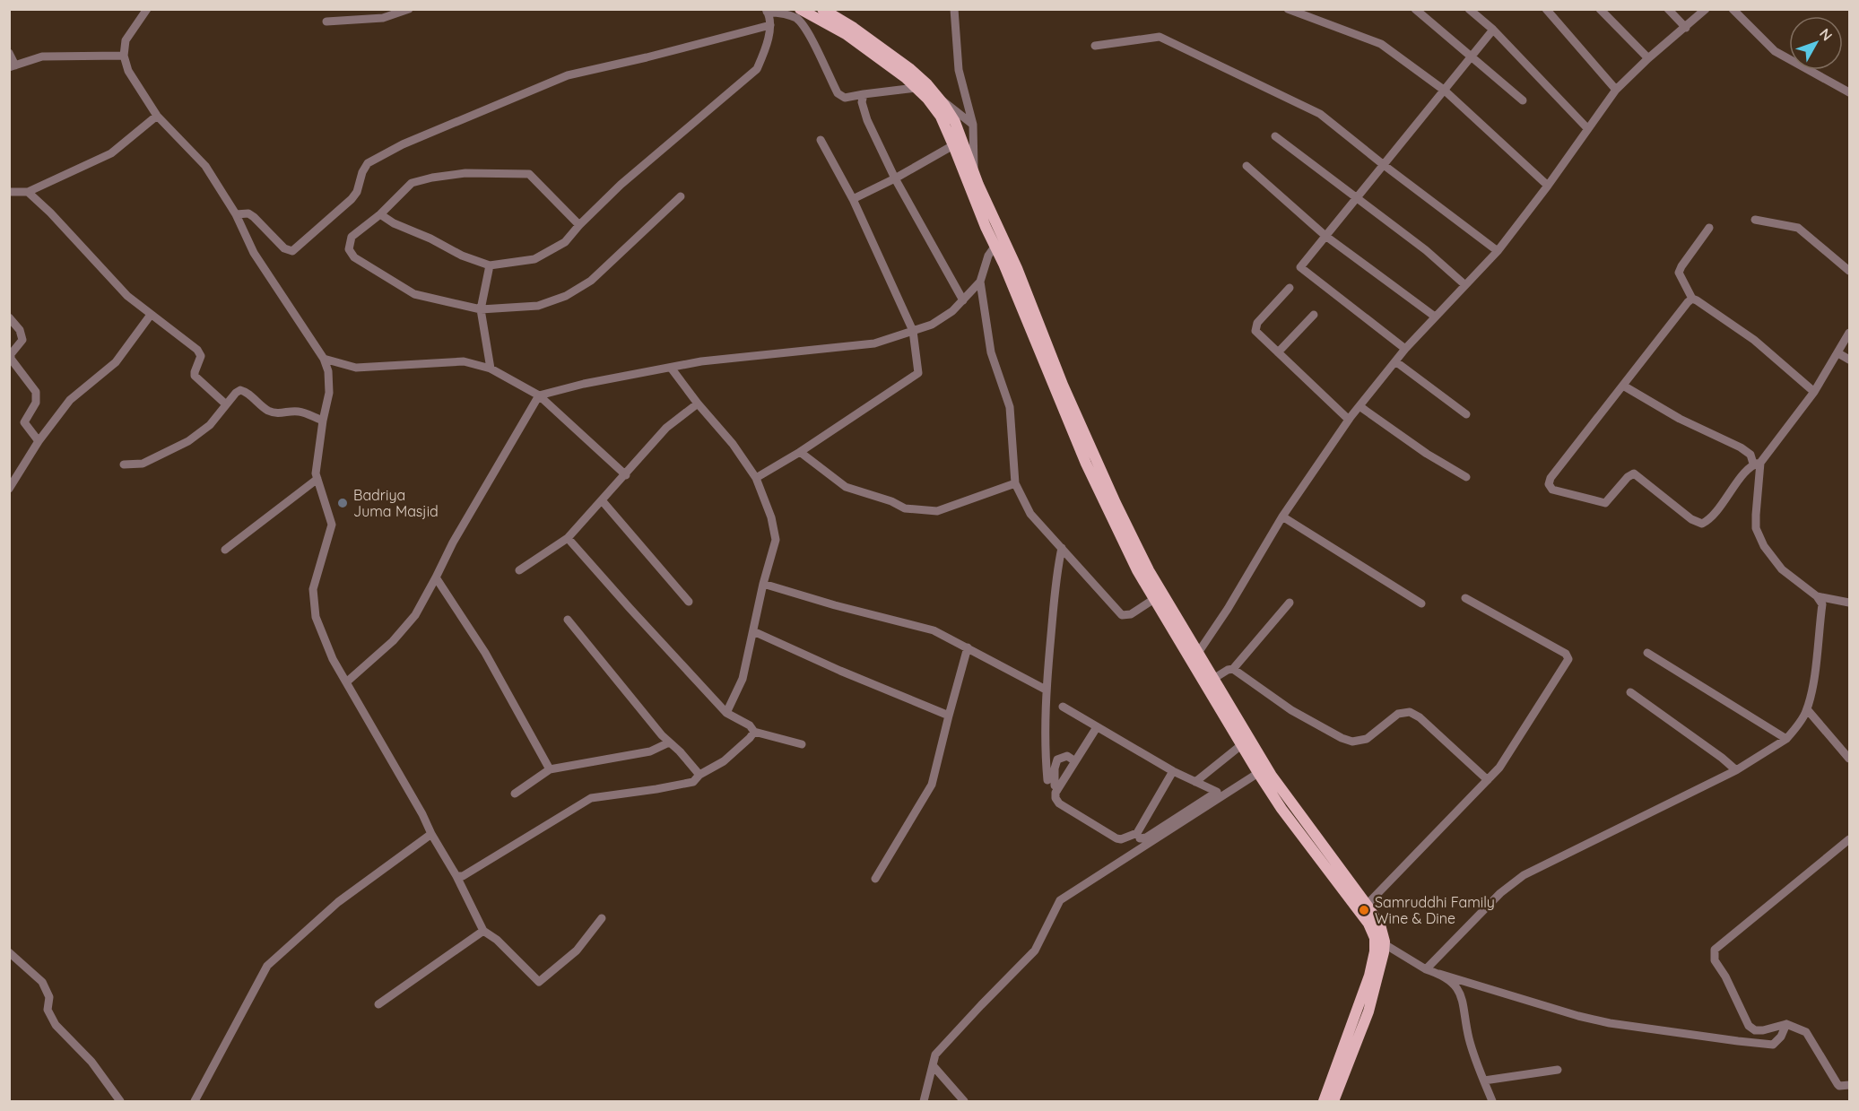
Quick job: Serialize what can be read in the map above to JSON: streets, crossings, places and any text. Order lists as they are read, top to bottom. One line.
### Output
{"places":["Badriya Juma Masjid","Samruddhi Family Wine & Dine"],"north":"top right"}
